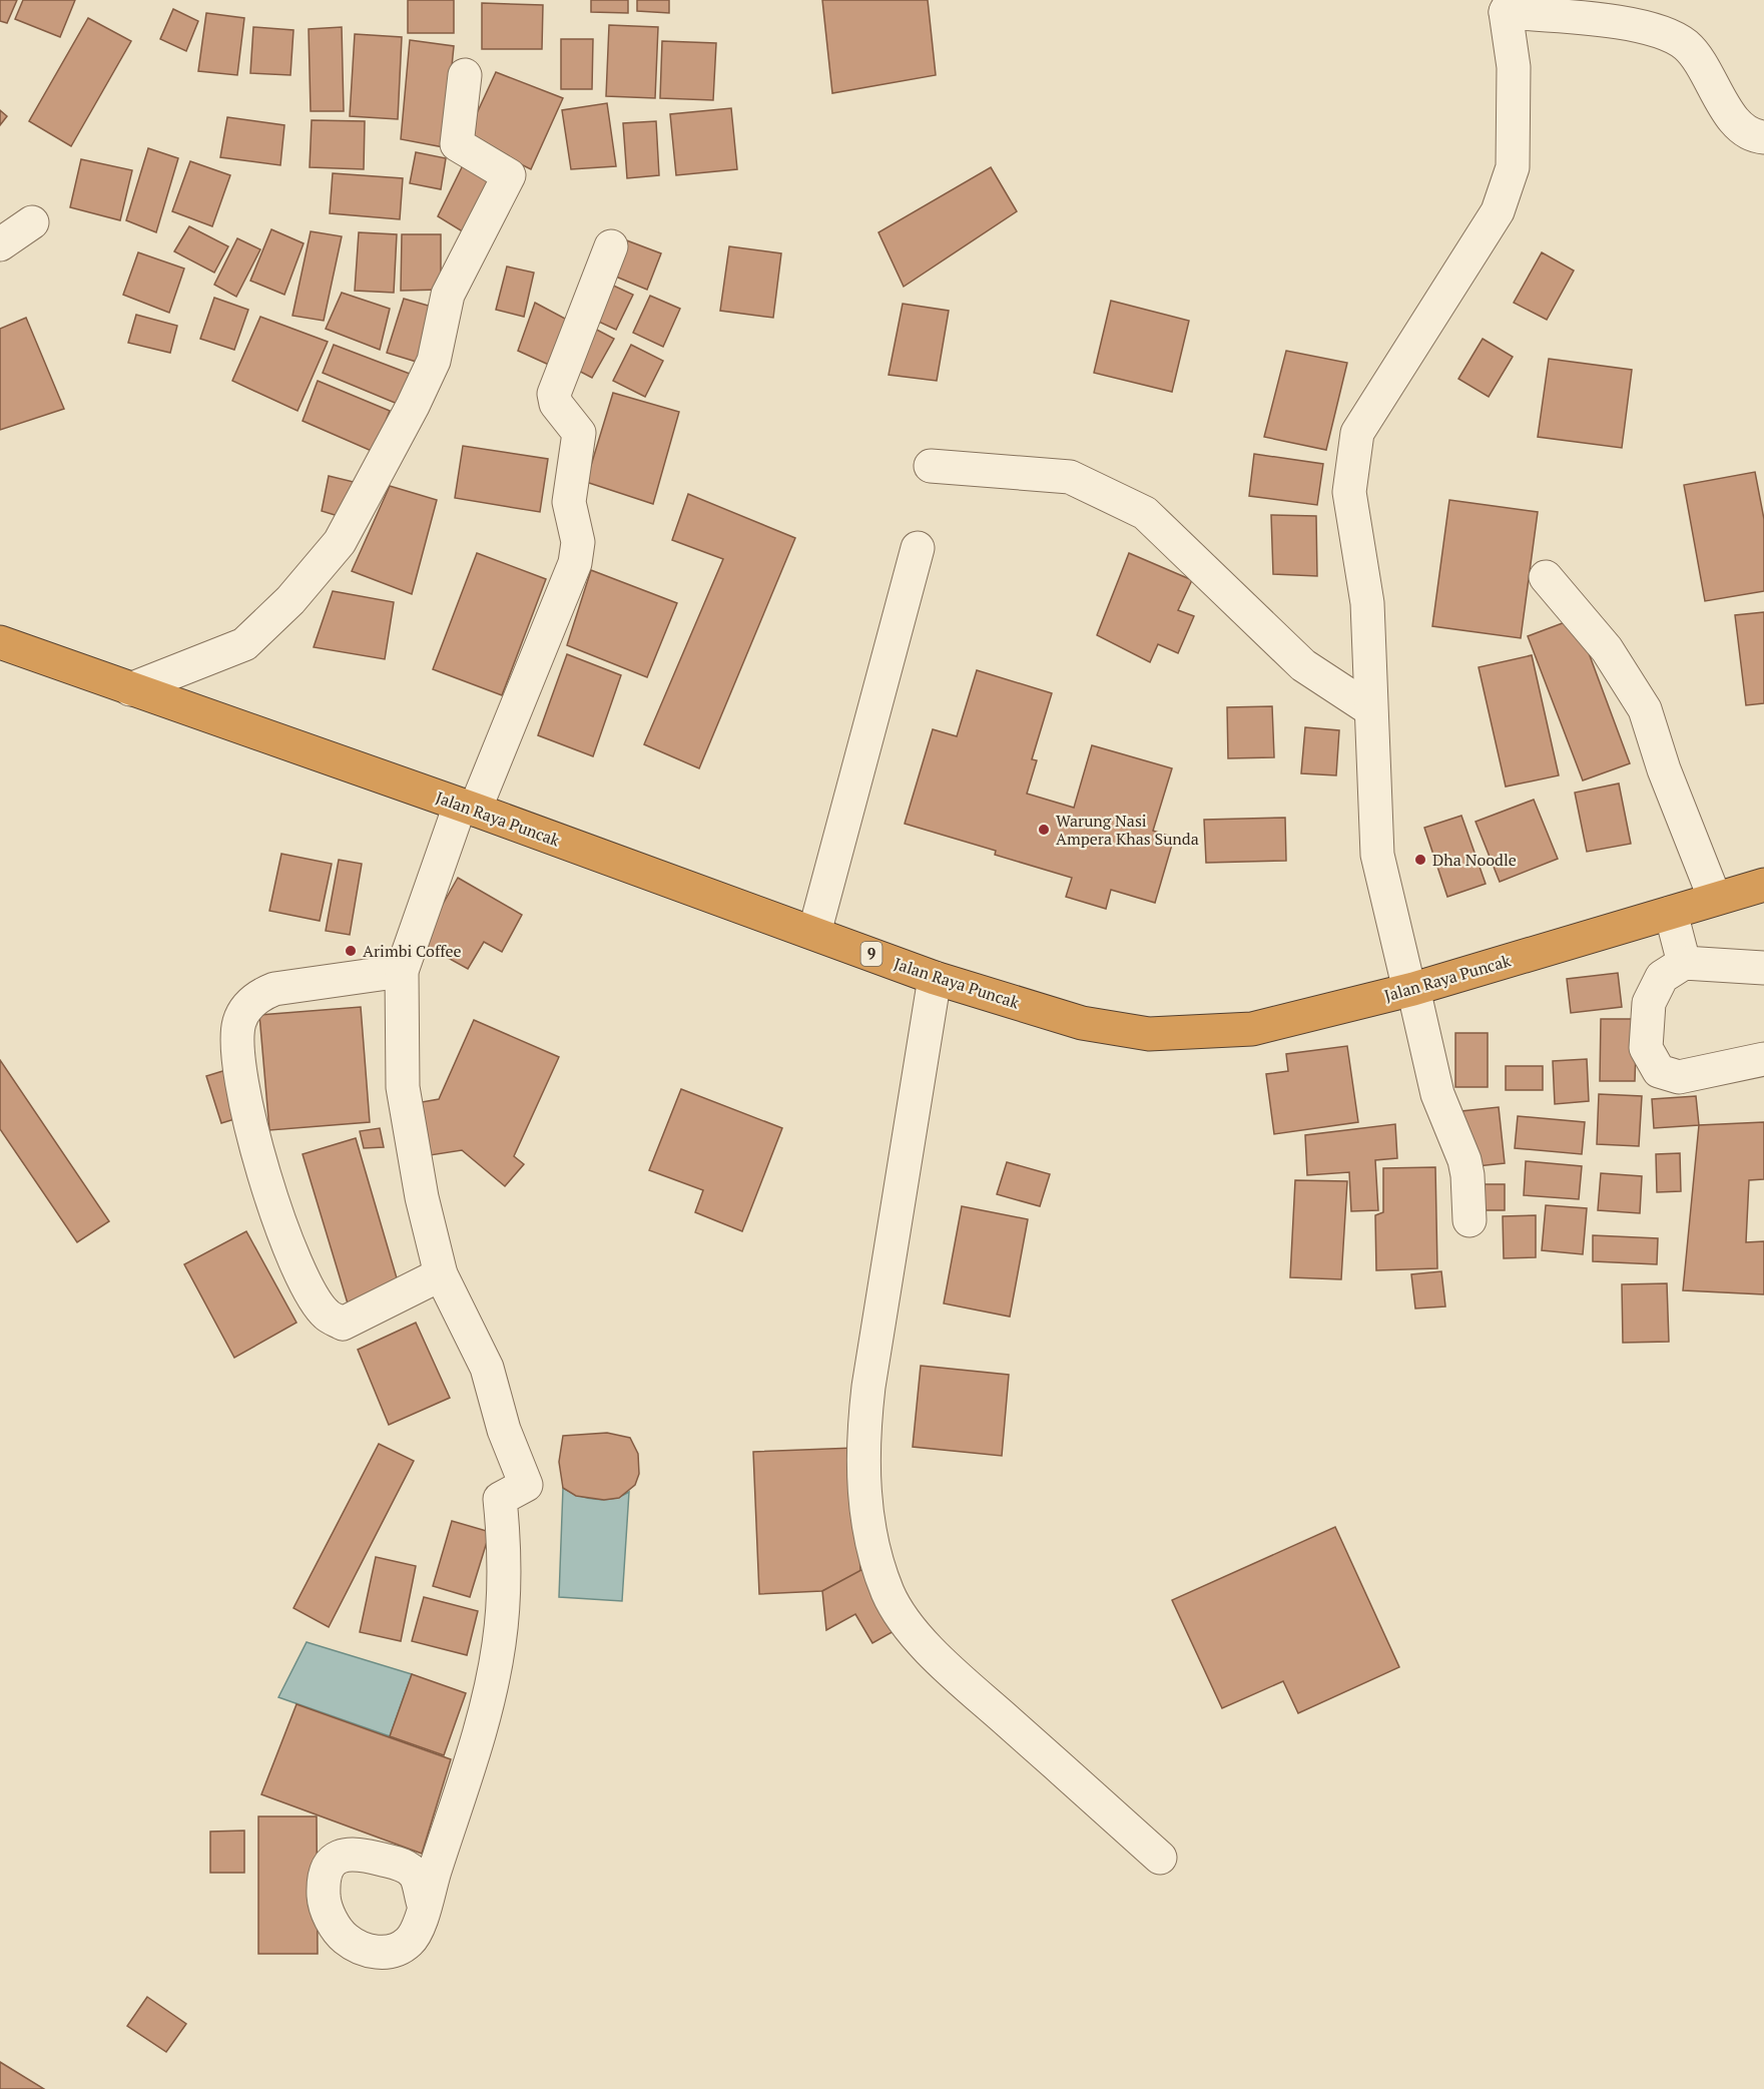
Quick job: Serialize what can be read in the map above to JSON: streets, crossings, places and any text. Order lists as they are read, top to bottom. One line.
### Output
{"streets":{"highway":["Jalan Raya Puncak","9"]},"places":["Warung Nasi Ampera Khas Sunda","Dha Noodle","Arimbi Coffee"]}
